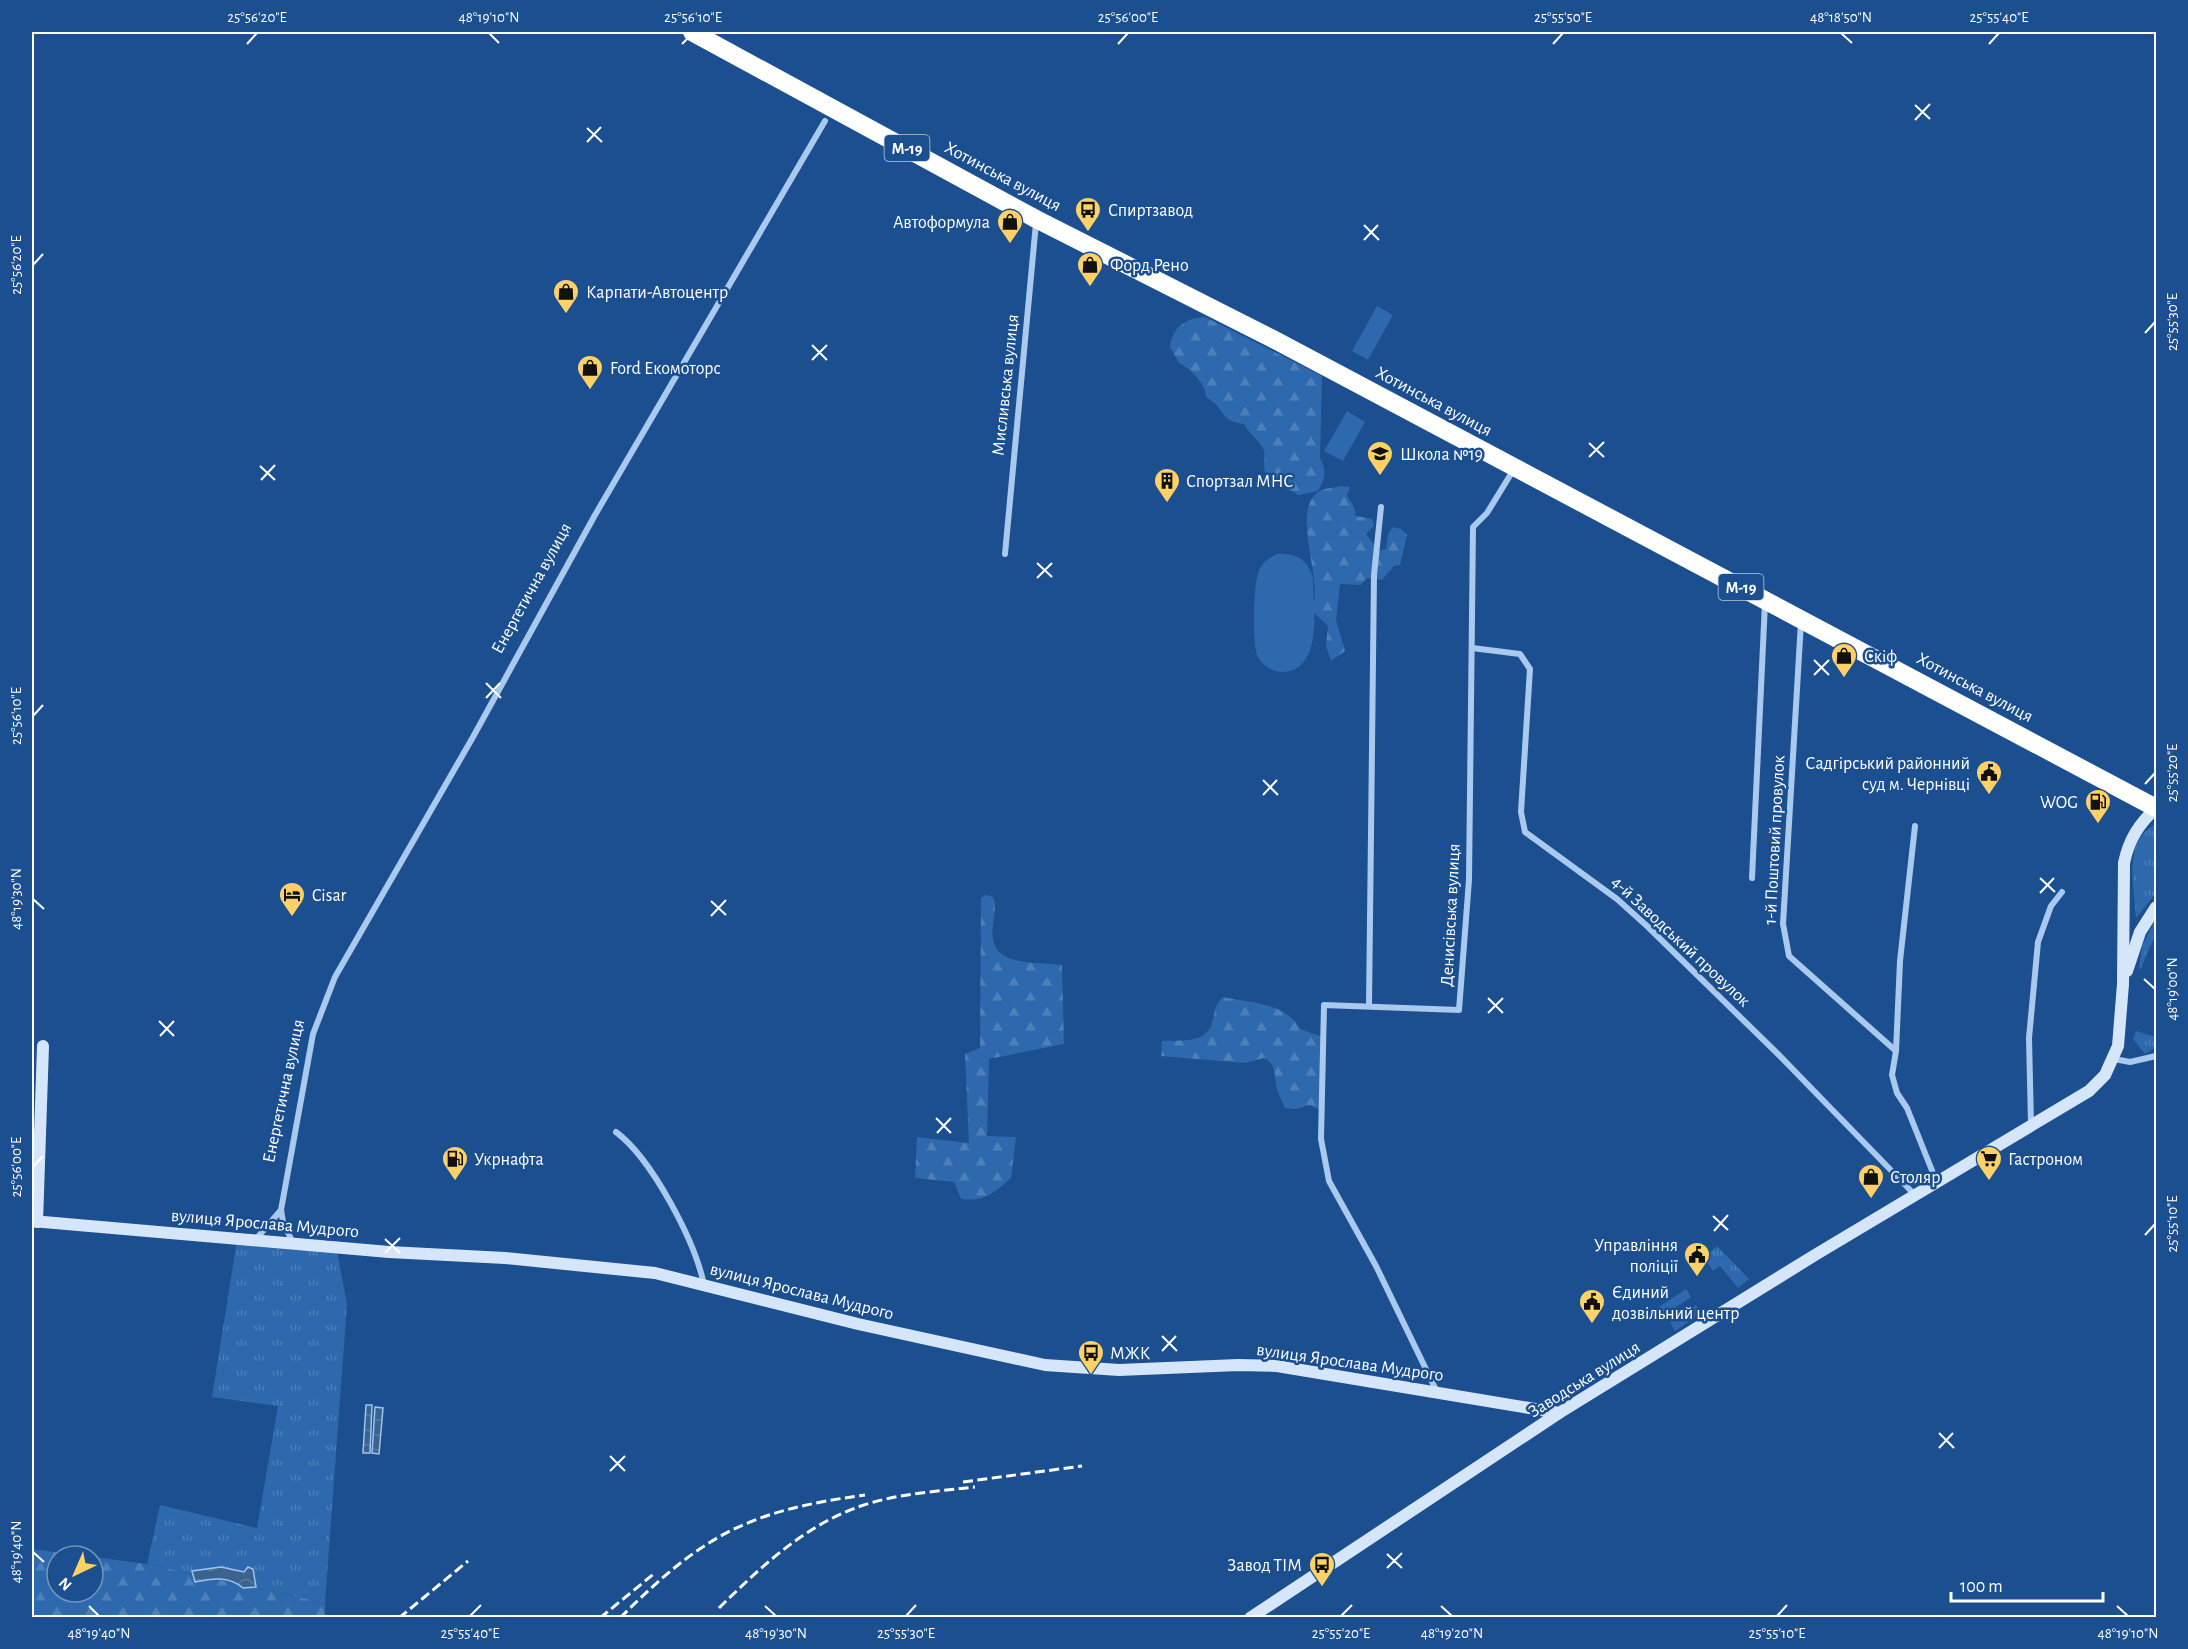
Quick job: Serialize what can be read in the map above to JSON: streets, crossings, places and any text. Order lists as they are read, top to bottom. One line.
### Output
{"streets":{"highway":["М-19","Хотинська вулиця"],"main road":["вулиця Ярослава Мудрого","Заводська вулиця"],"street":["Мисливська вулиця","Енергетична вулиця","1-й Поштовий провулок","Денисівська вулиця","4-й Заводський провулок"]},"crossings":[["Хотинська вулиця","Мисливська вулиця"],["Хотинська вулиця","Енергетична вулиця"],["Хотинська вулиця","1-й Поштовий провулок"],["Хотинська вулиця","Денисівська вулиця"],["Хотинська вулиця","Заводська вулиця"],["Енергетична вулиця","вулиця Ярослава Мудрого"],["Денисівська вулиця","4-й Заводський провулок"],["Денисівська вулиця","вулиця Ярослава Мудрого"],["4-й Заводський провулок","Заводська вулиця"],["вулиця Ярослава Мудрого","Заводська вулиця"]],"places":{"bus stop":["Спиртзавод","МЖК","Завод ТІМ"],"shop":["Автоформула","Форд Рено","Карпати-Автоцентр","Ford Екомоторс","Скіф","Столяр"],"school or university":["Школа №19"],"building":["Спортзал МНС"],"public building":["Садгірський районний суд м. Чернівці","Управління поліції","Єдиний дозвільний центр"],"fuel station":["WOG","Укрнафта"],"hotel":["Cisar"],"supermarket":["Гастроном"]},"scale_bar":"100 m","north":"bottom left","coordinates":["25°56'20\"E","48°19'10\"N","25°56'10\"E","25°56'00\"E","25°55'50\"E","48°18'50\"N","25°55'40\"E","25°55'30\"E","25°55'20\"E","48°19'30\"N","48°19'00\"N","25°55'10\"E","48°19'40\"N","48°19'20\"N"]}
